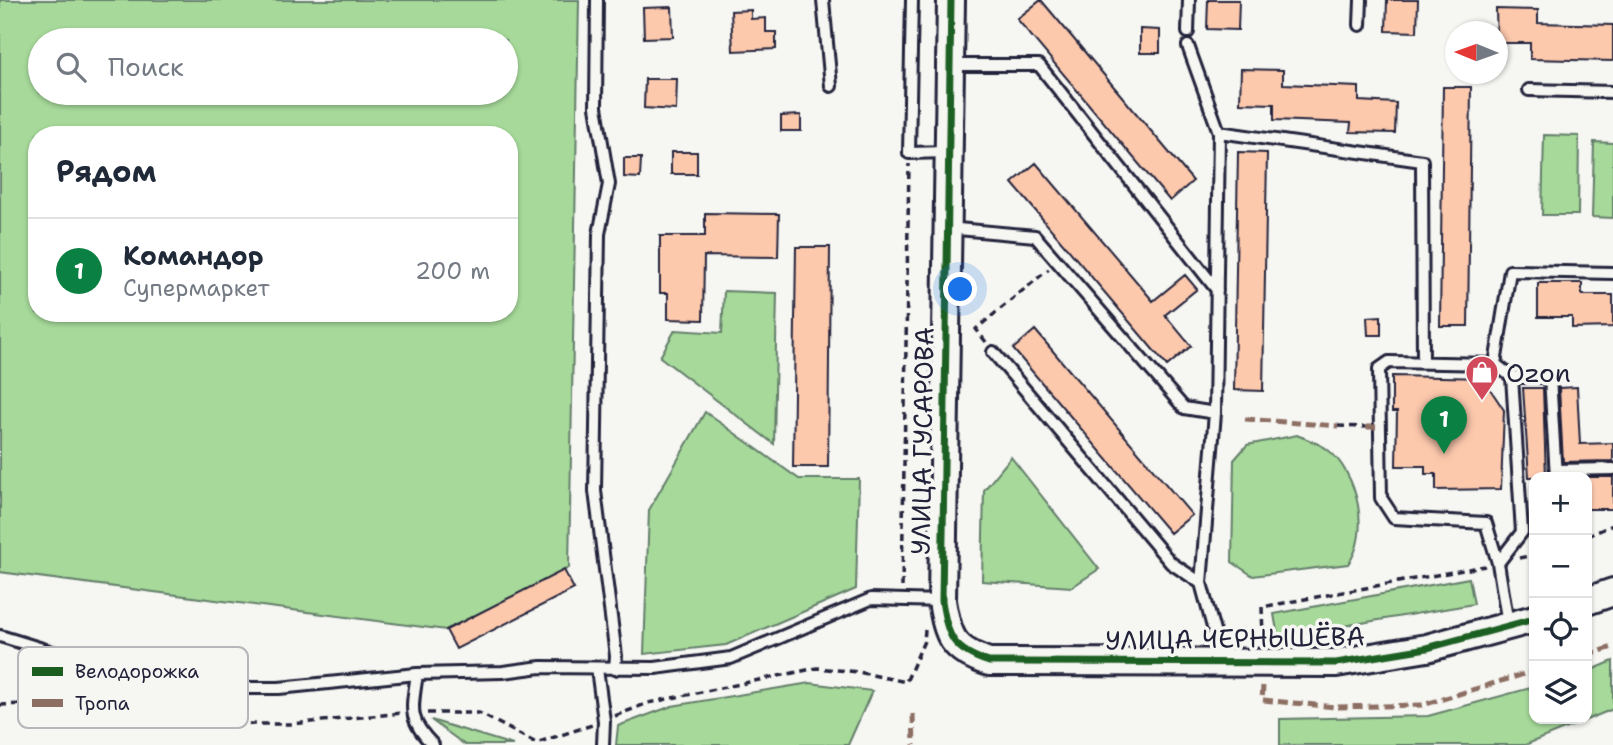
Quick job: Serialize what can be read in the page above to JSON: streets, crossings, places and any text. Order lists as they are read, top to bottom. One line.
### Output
{"streets":{"street":["УЛИЦА ГУСАРОВА","УЛИЦА ЧЕРНЫШЁВА"]},"crossings":[["УЛИЦА ГУСАРОВА","УЛИЦА ЧЕРНЫШЁВА"]],"places":{"shop":["Ozon"]},"legend":["Велодорожка","Тропа"],"north":"left","page":{"search":"Поиск","heading":"Рядом","list":[{"mark":"1","name":"Командор","note":"Супермаркет","value":"200 m"}],"pins":"1","map_buttons":["+","−"]}}
